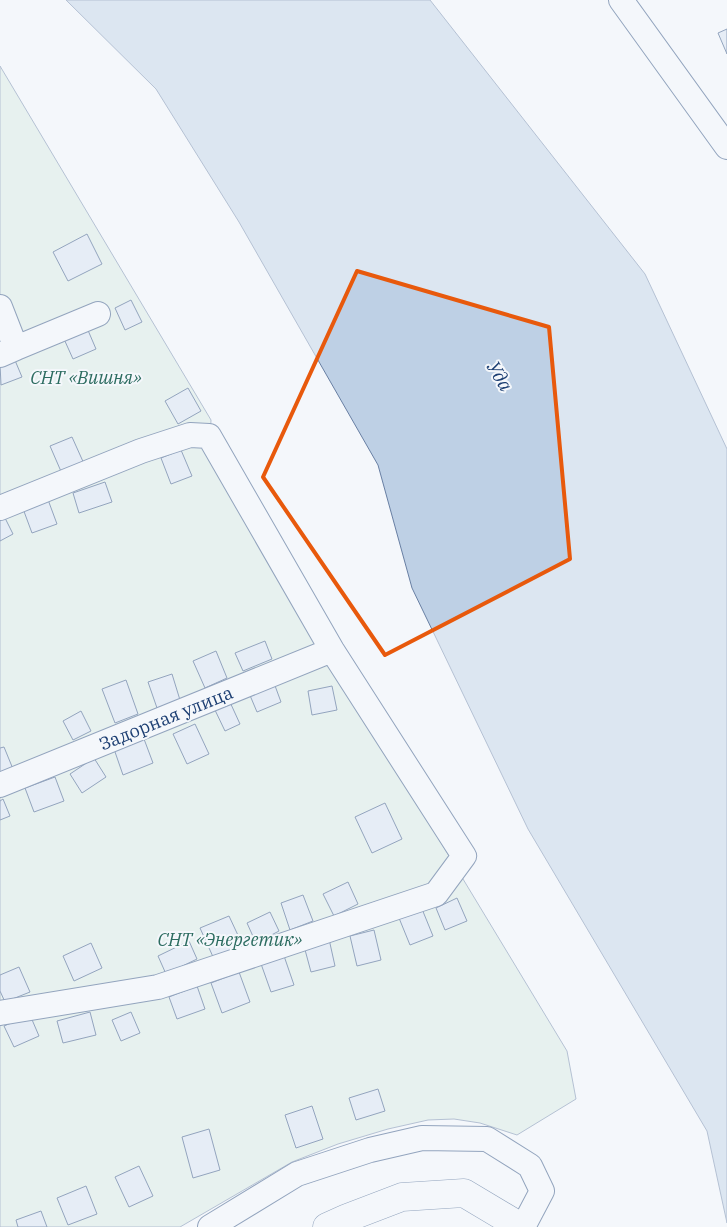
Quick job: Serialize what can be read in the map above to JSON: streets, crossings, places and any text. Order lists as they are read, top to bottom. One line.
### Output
{"streets":{"street":["Задорная улица"]},"water":["Уда"],"parks":["СНТ «Вишня»","СНТ «Энергетик»"]}
